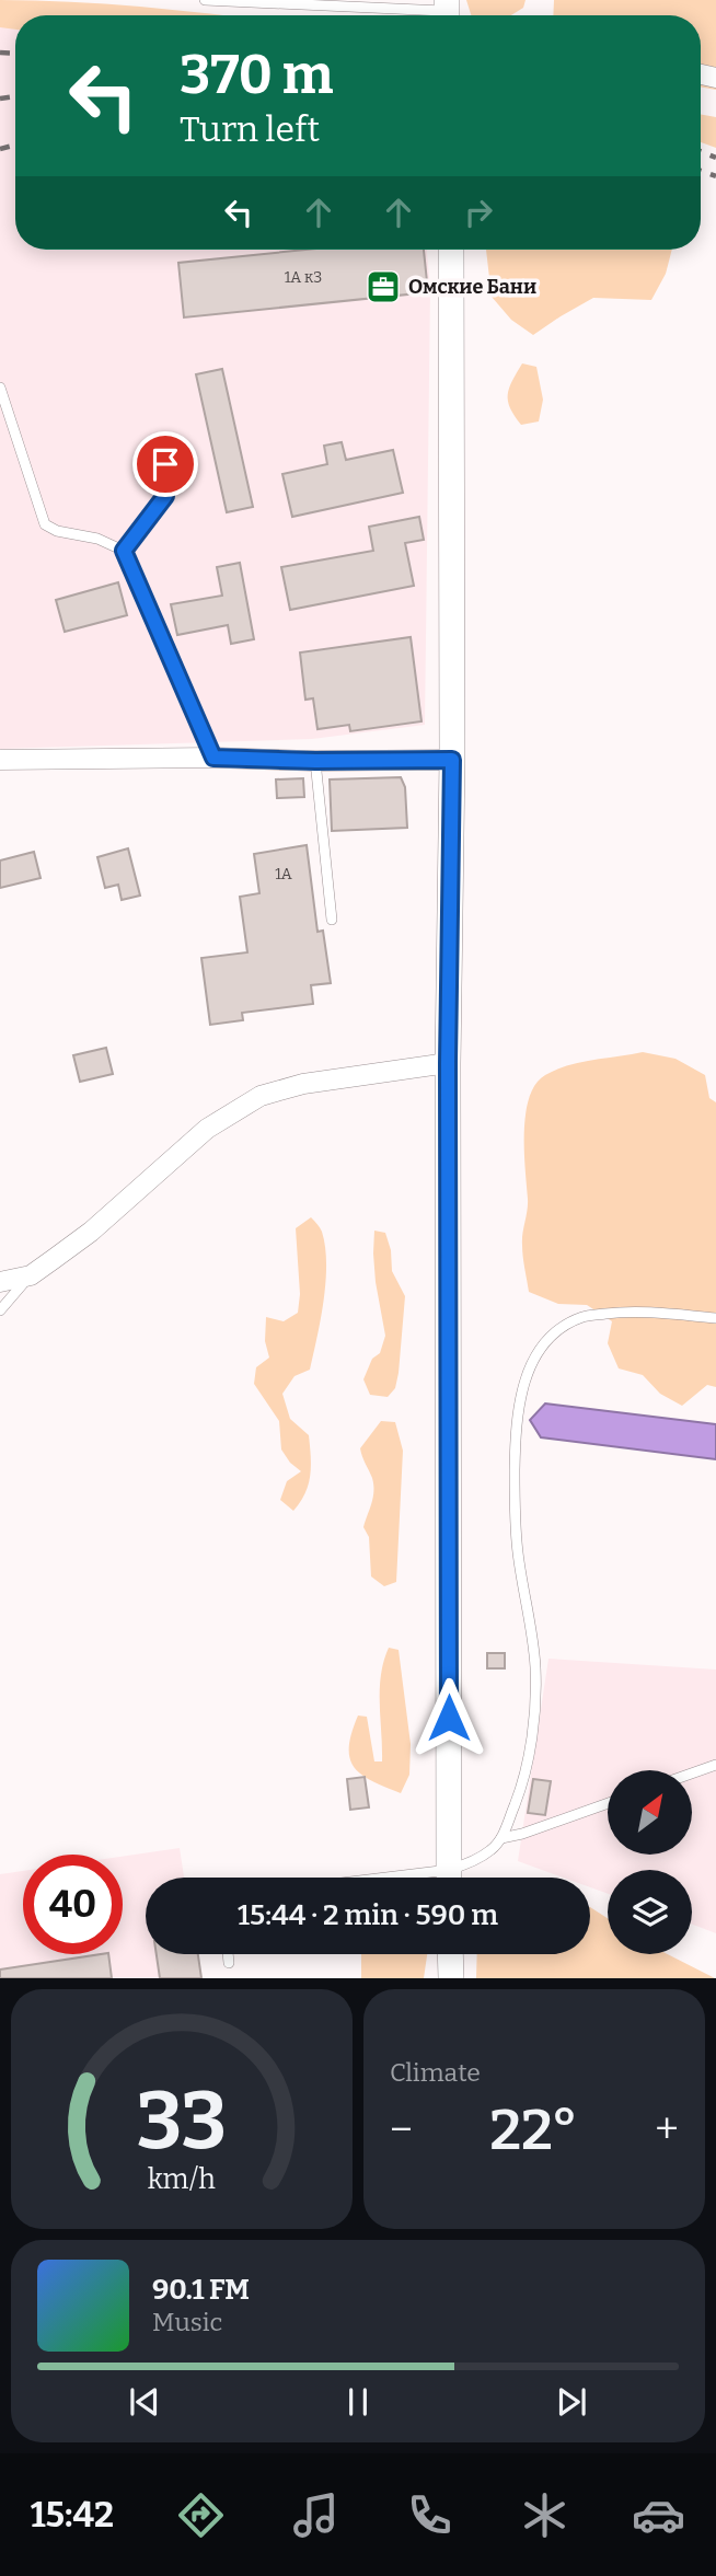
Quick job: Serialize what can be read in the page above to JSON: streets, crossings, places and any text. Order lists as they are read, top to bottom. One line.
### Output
{"places":{"office":["Омские Бани"]},"house_numbers":["1А к3","1А"],"north":"top right","page":{"turn":["370 m","Turn left"],"limit":"40","trip":"15:44 · 2 min · 590 m","tile":"Climate","heat":["−","22°","+"],"song":["90.1 FM","Music"],"tabs":"15:42","gauge":["33","km/h"]}}
